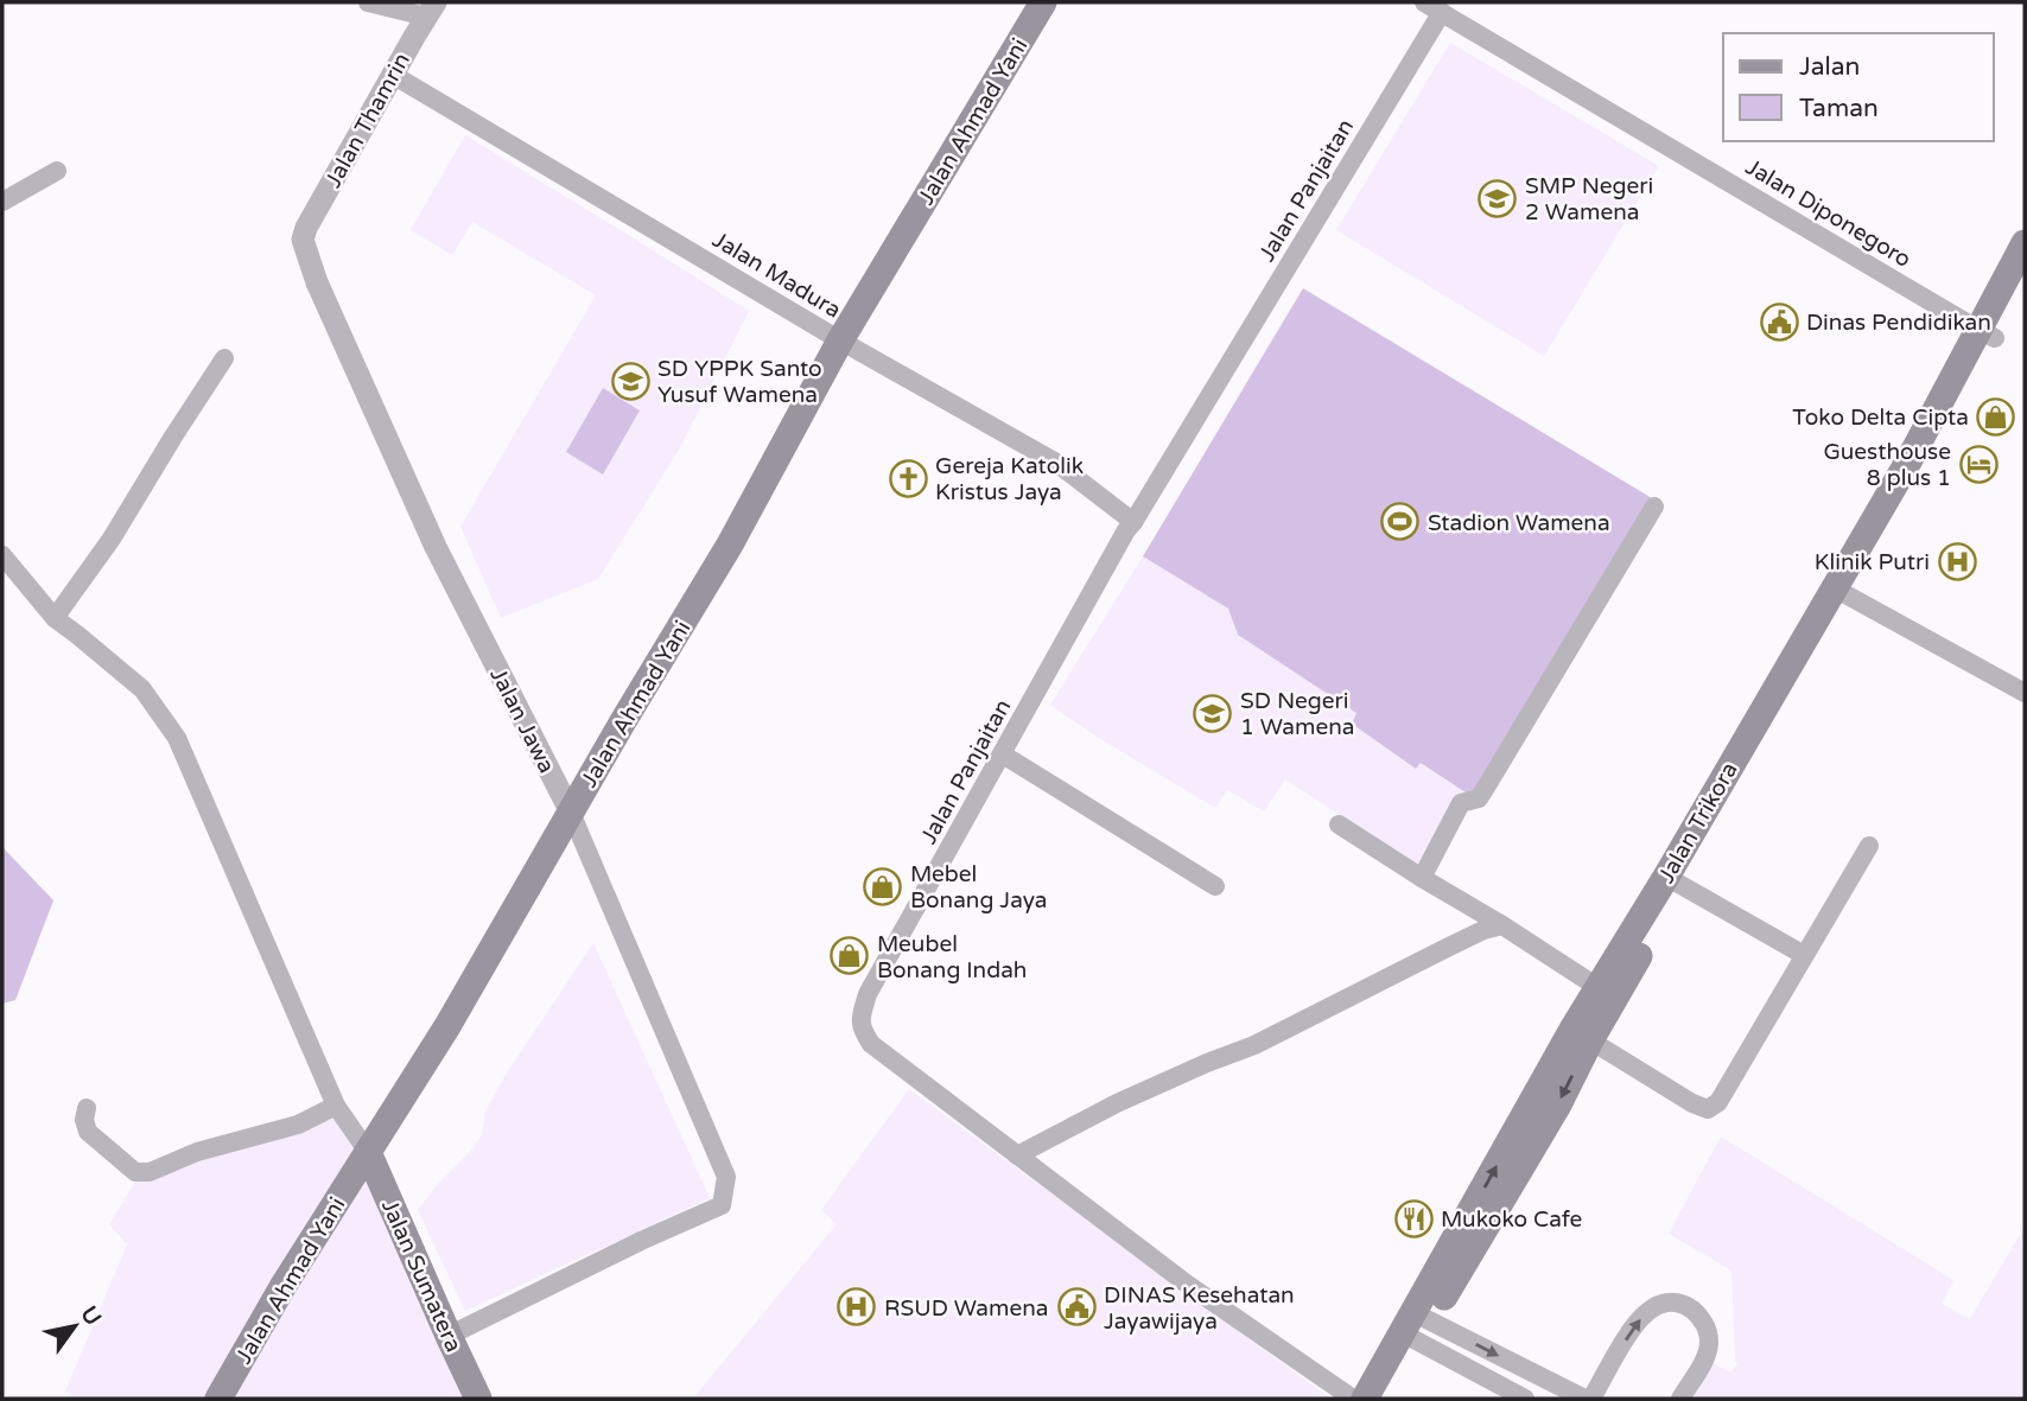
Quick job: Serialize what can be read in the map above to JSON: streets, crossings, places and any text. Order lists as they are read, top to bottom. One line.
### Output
{"streets":{"main road":["Jalan Ahmad Yani","Jalan Trikora","Jalan Sumatera"],"street":["Jalan Thamrin","Jalan Panjaitan","Jalan Diponegoro","Jalan Madura","Jalan Jawa"]},"crossings":[["Jalan Thamrin","Jalan Madura"],["Jalan Thamrin","Jalan Jawa"],["Jalan Ahmad Yani","Jalan Madura"],["Jalan Ahmad Yani","Jalan Jawa"],["Jalan Ahmad Yani","Jalan Sumatera"],["Jalan Panjaitan","Jalan Diponegoro"],["Jalan Panjaitan","Jalan Madura"],["Jalan Diponegoro","Jalan Trikora"],["Jalan Jawa","Jalan Sumatera"]],"places":{"school or university":["SMP Negeri 2 Wamena","SD YPPK Santo Yusuf Wamena","SD Negeri 1 Wamena"],"public building":["Dinas Pendidikan","DINAS Kesehatan Jayawijaya"],"shop":["Toko Delta Cipta","Mebel Bonang Jaya","Meubel Bonang Indah"],"hotel":["Guesthouse 8 plus 1"],"church":["Gereja Katolik Kristus Jaya"],"sports":["Stadion Wamena"],"hospital":["Klinik Putri","RSUD Wamena"],"restaurant":["Mukoko Cafe"]},"legend":["Jalan","Taman"],"north":"top right"}
